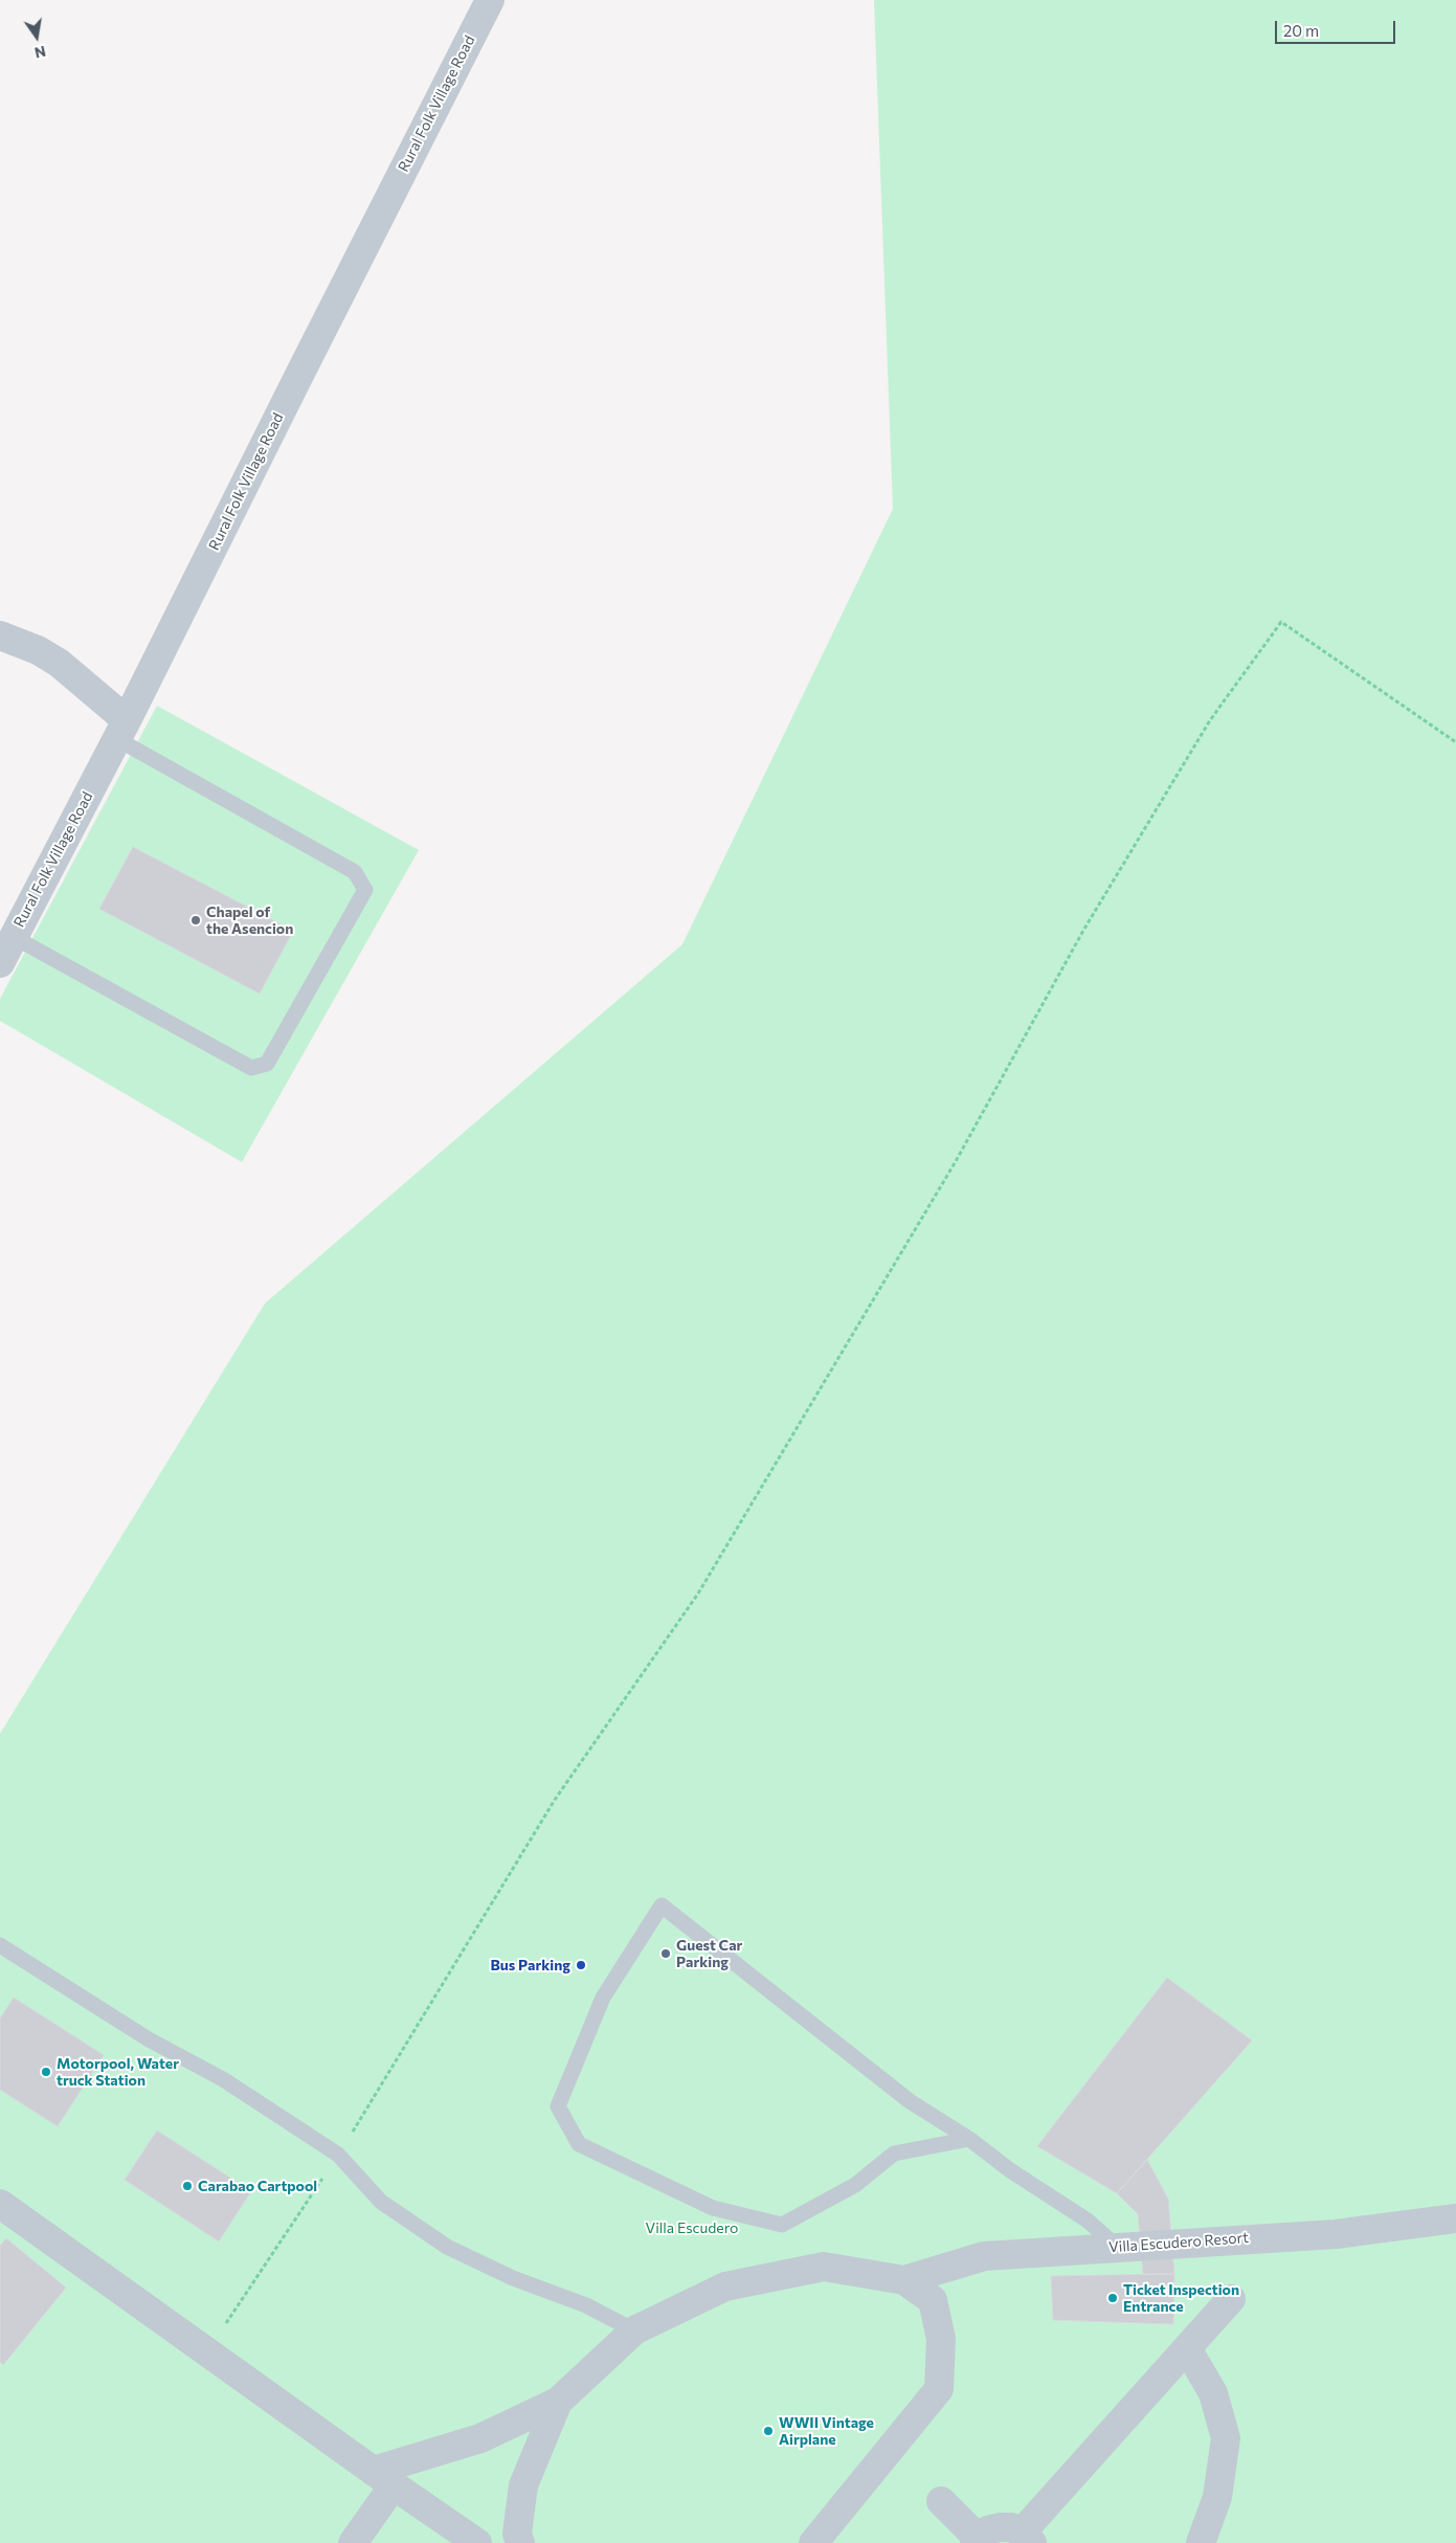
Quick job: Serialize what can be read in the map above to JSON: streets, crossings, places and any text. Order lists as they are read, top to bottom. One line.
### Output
{"streets":{"street":["Rural Folk Village Road","Villa Escudero Resort"]},"parks":["Villa Escudero"],"places":["Chapel of the Asencion","Guest Car Parking","Bus Parking","Motorpool, Water truck Station","Carabao Cartpool","Ticket Inspection Entrance","WWII Vintage Airplane"],"scale_bar":"20 m","north":"bottom"}
